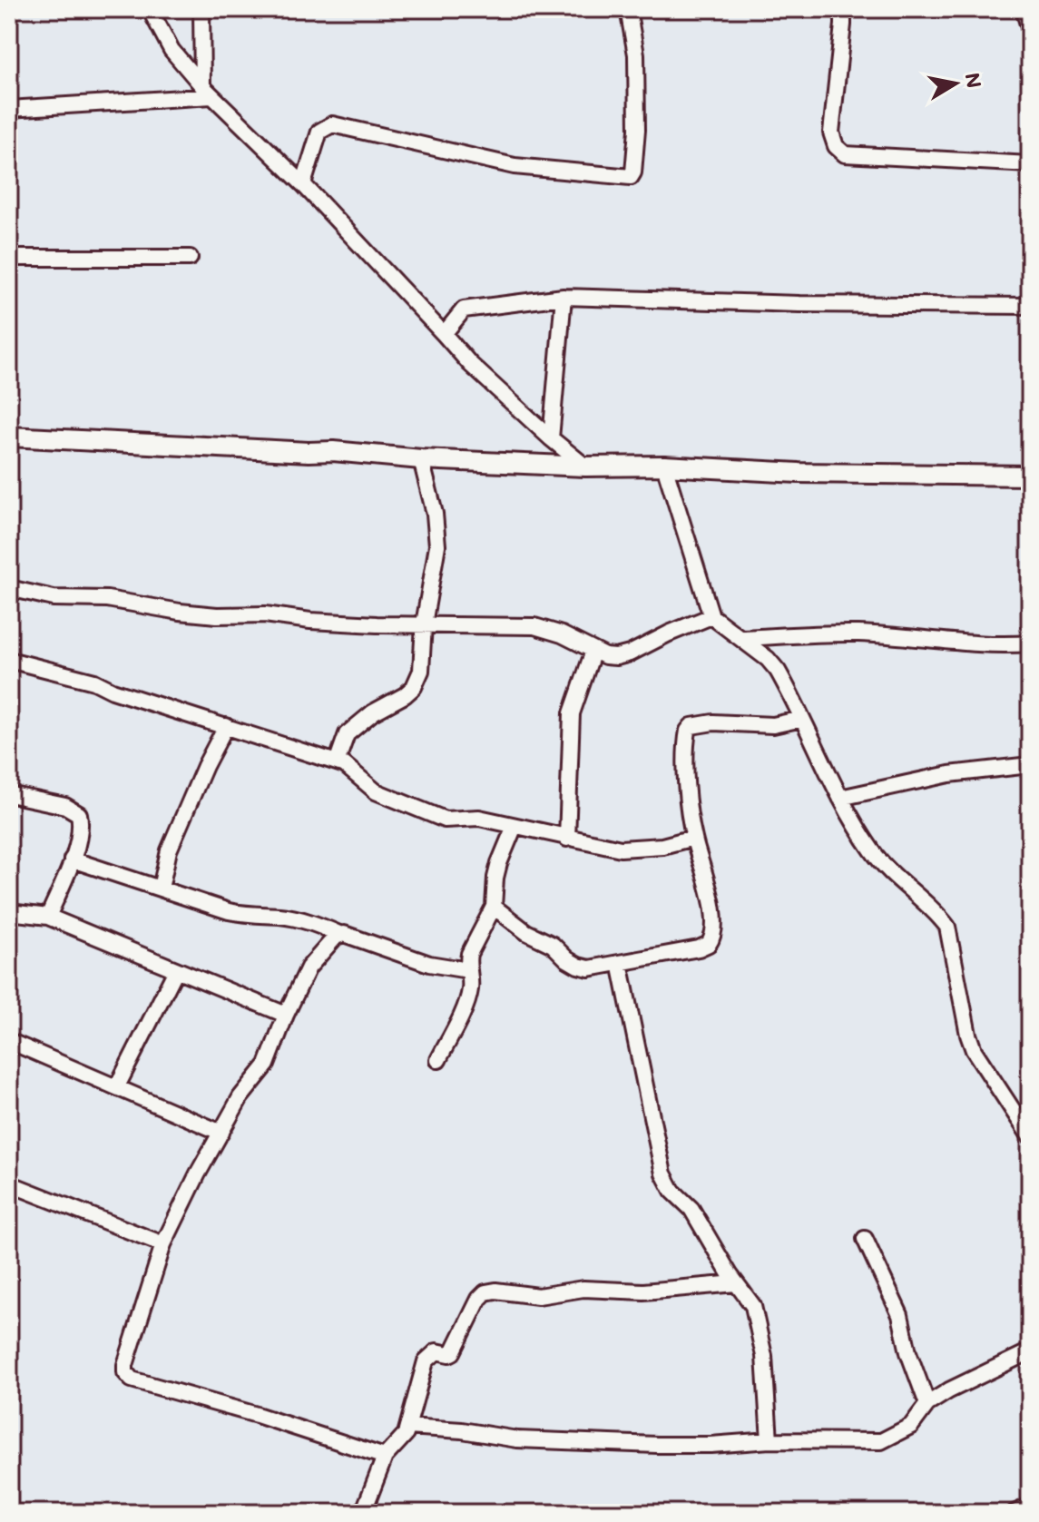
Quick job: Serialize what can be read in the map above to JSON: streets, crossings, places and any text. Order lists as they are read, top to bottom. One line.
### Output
{"north":"right"}
